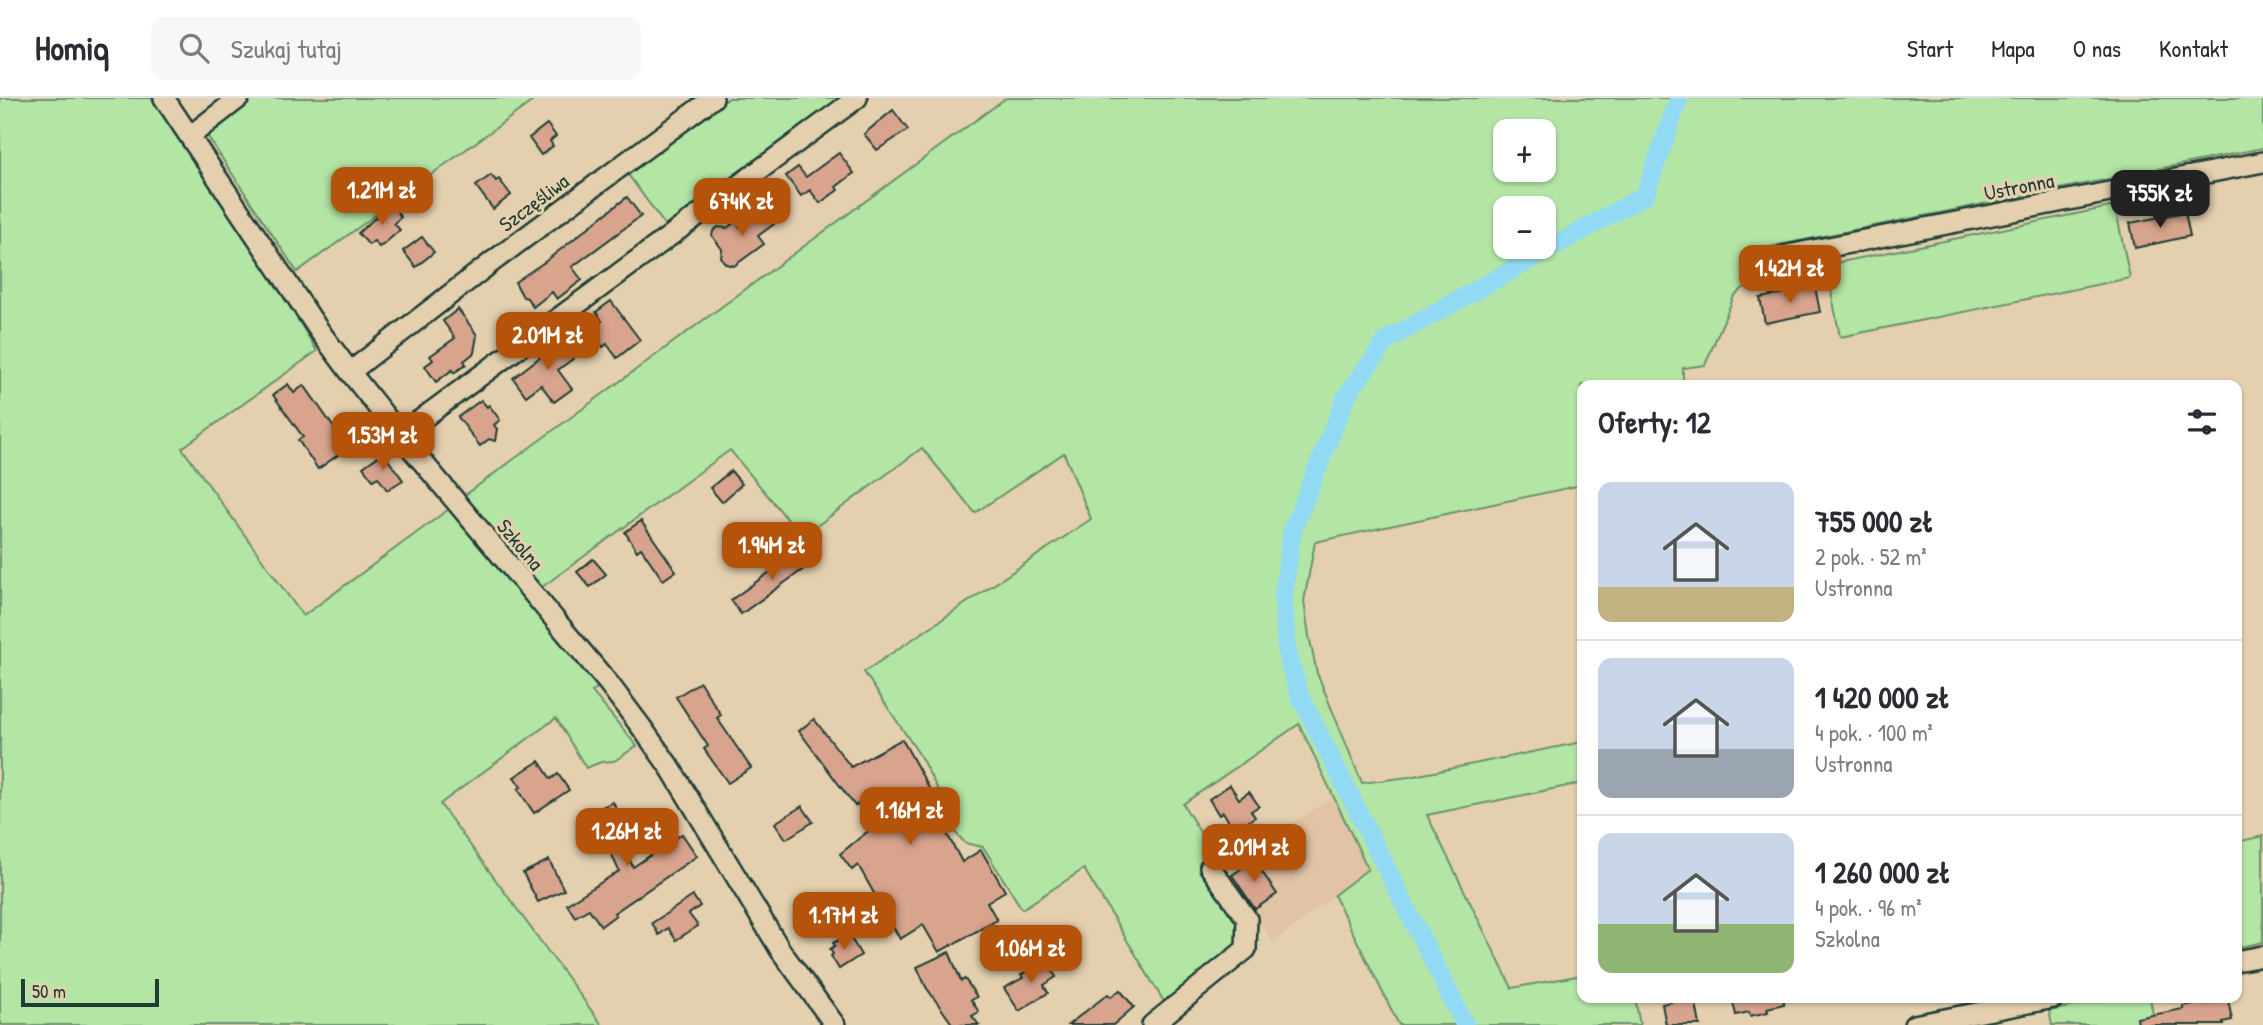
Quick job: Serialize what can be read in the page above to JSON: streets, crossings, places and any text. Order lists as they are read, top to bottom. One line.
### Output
{"streets":{"street":["Ustronna","Szczęśliwa","Szkolna"]},"crossings":[["Szczęśliwa","Szkolna"]],"scale_bar":"50 m","page":{"header":"Homiq","search":"Szukaj tutaj","nav":["Start","Mapa","O nas","Kontakt"],"map_buttons":["+","−"],"price":["1.21M zł","755K zł","674K zł","1.42M zł","2.01M zł","1.53M zł","1.94M zł","1.16M zł","1.26M zł","2.01M zł","1.17M zł","1.06M zł"],"heading":"Oferty: 12","list":[{"name":"755 000 zł","note":"2 pok. · 52 m² · Ustronna"},{"name":"1 420 000 zł","note":"4 pok. · 100 m² · Ustronna"},{"name":"1 260 000 zł","note":"4 pok. · 96 m² · Szkolna"}],"scale":"50 m"}}
